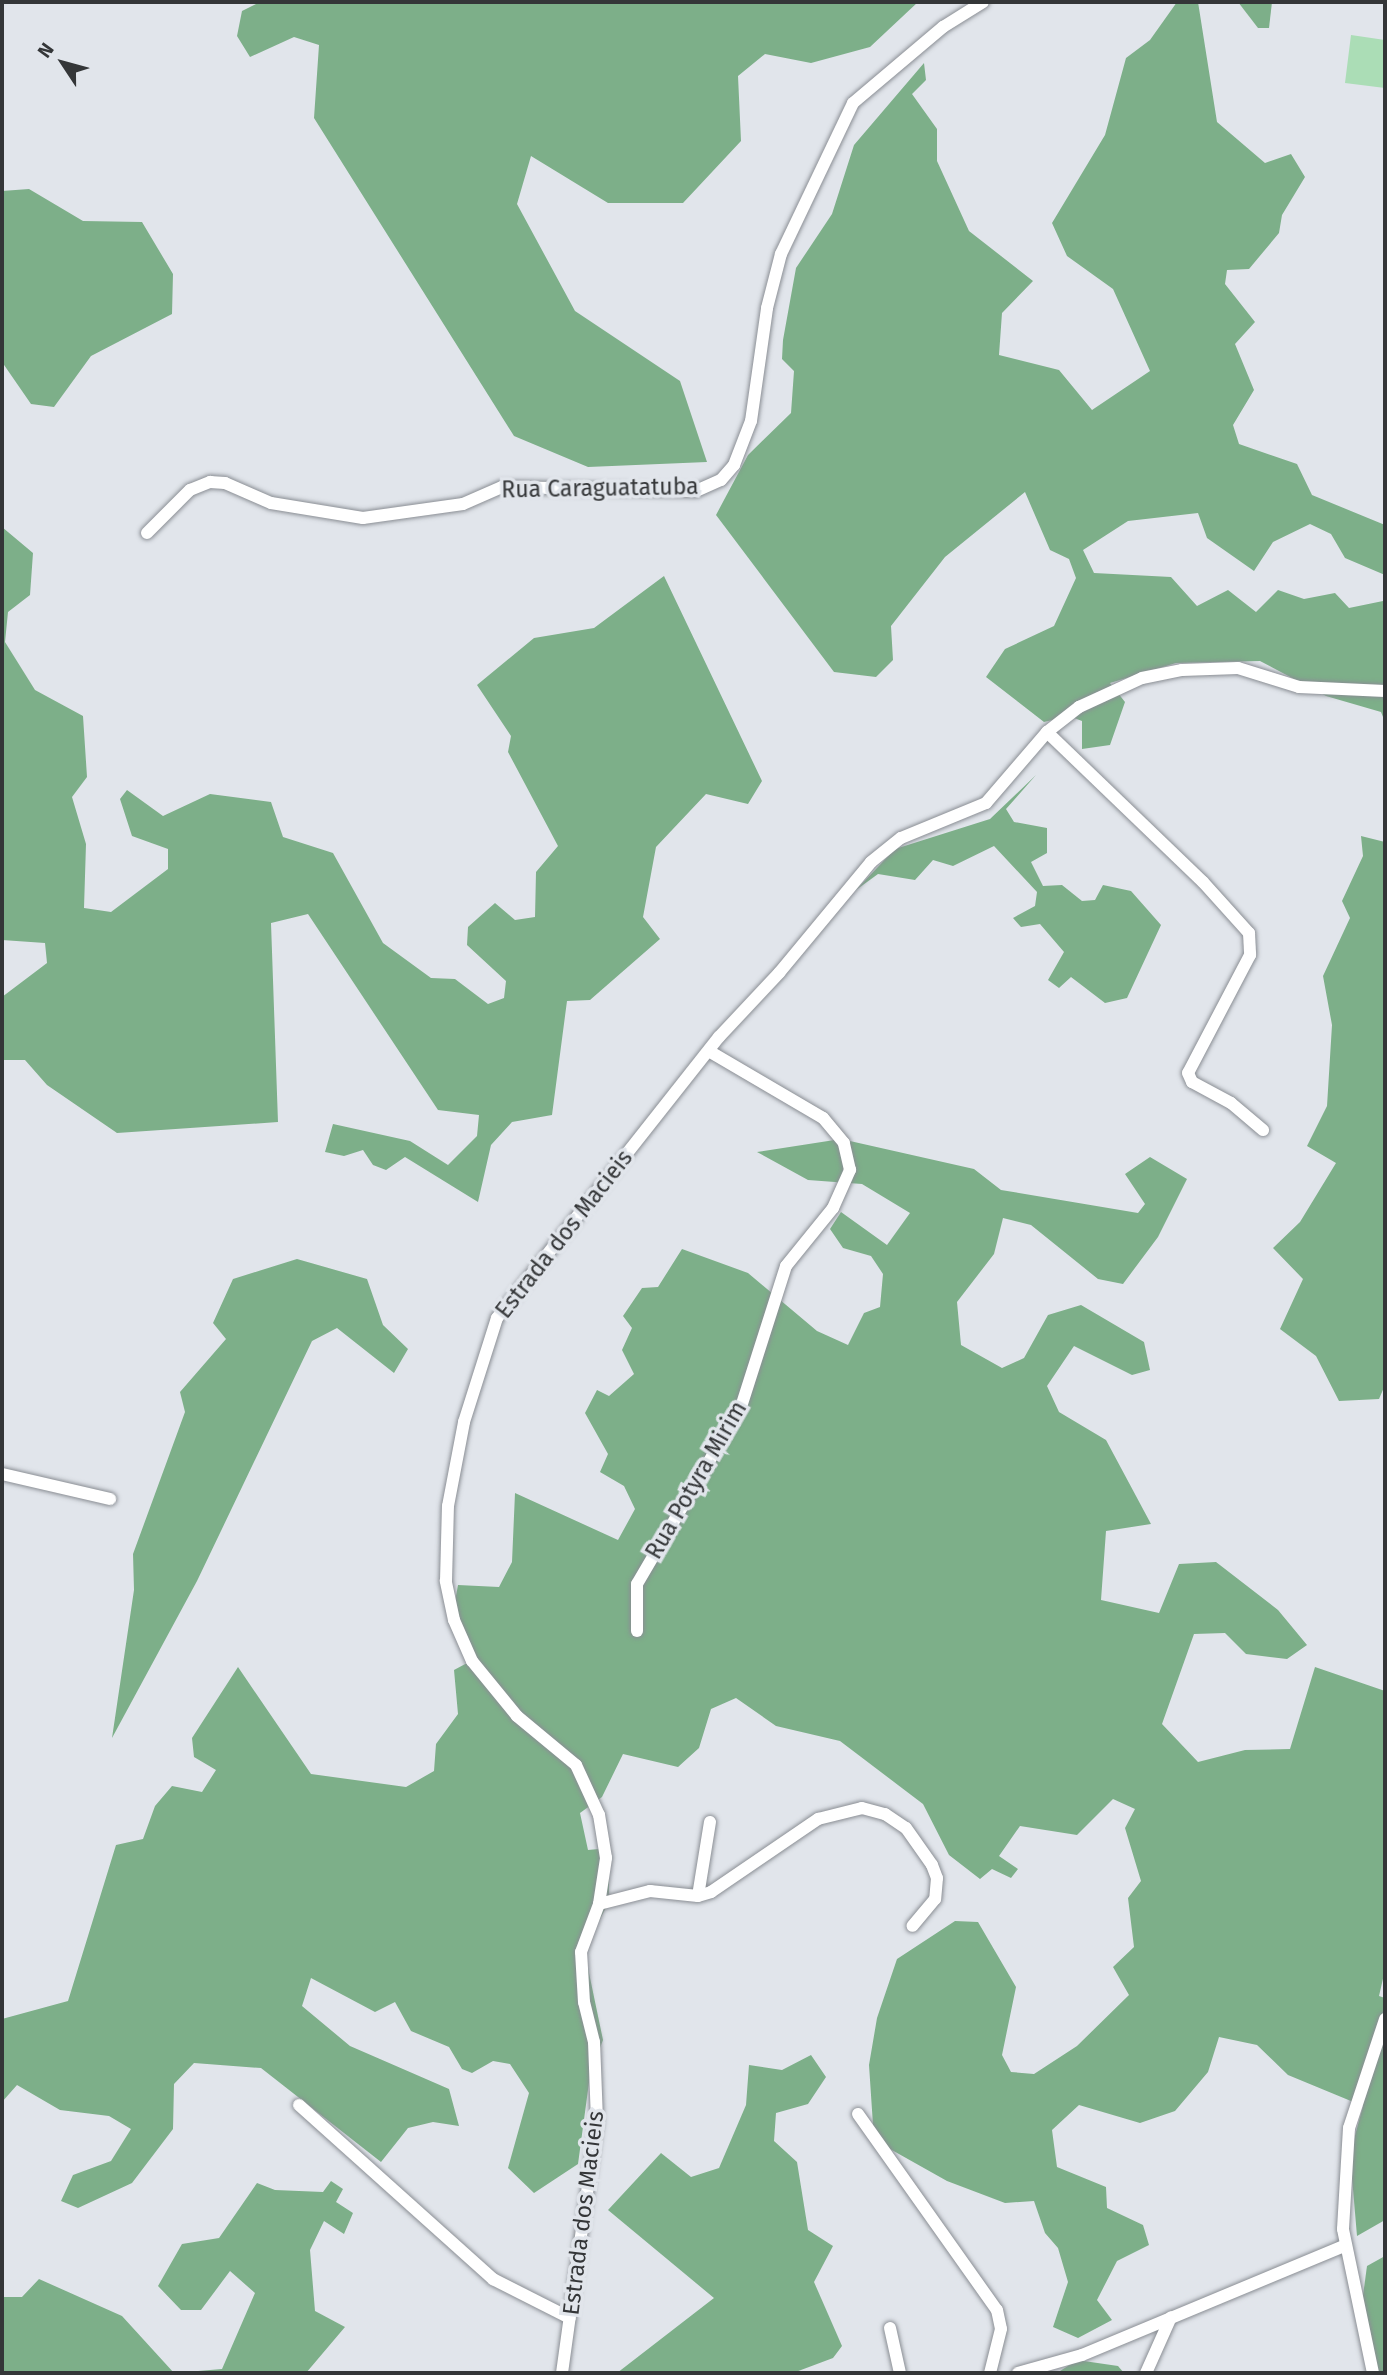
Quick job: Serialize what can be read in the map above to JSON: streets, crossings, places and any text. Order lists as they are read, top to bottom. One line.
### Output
{"streets":{"street":["Rua Caraguatatuba","Estrada dos Macieis","Rua Potyra Mirim"]},"crossings":[["Estrada dos Macieis","Rua Potyra Mirim"]],"north":"top left"}
